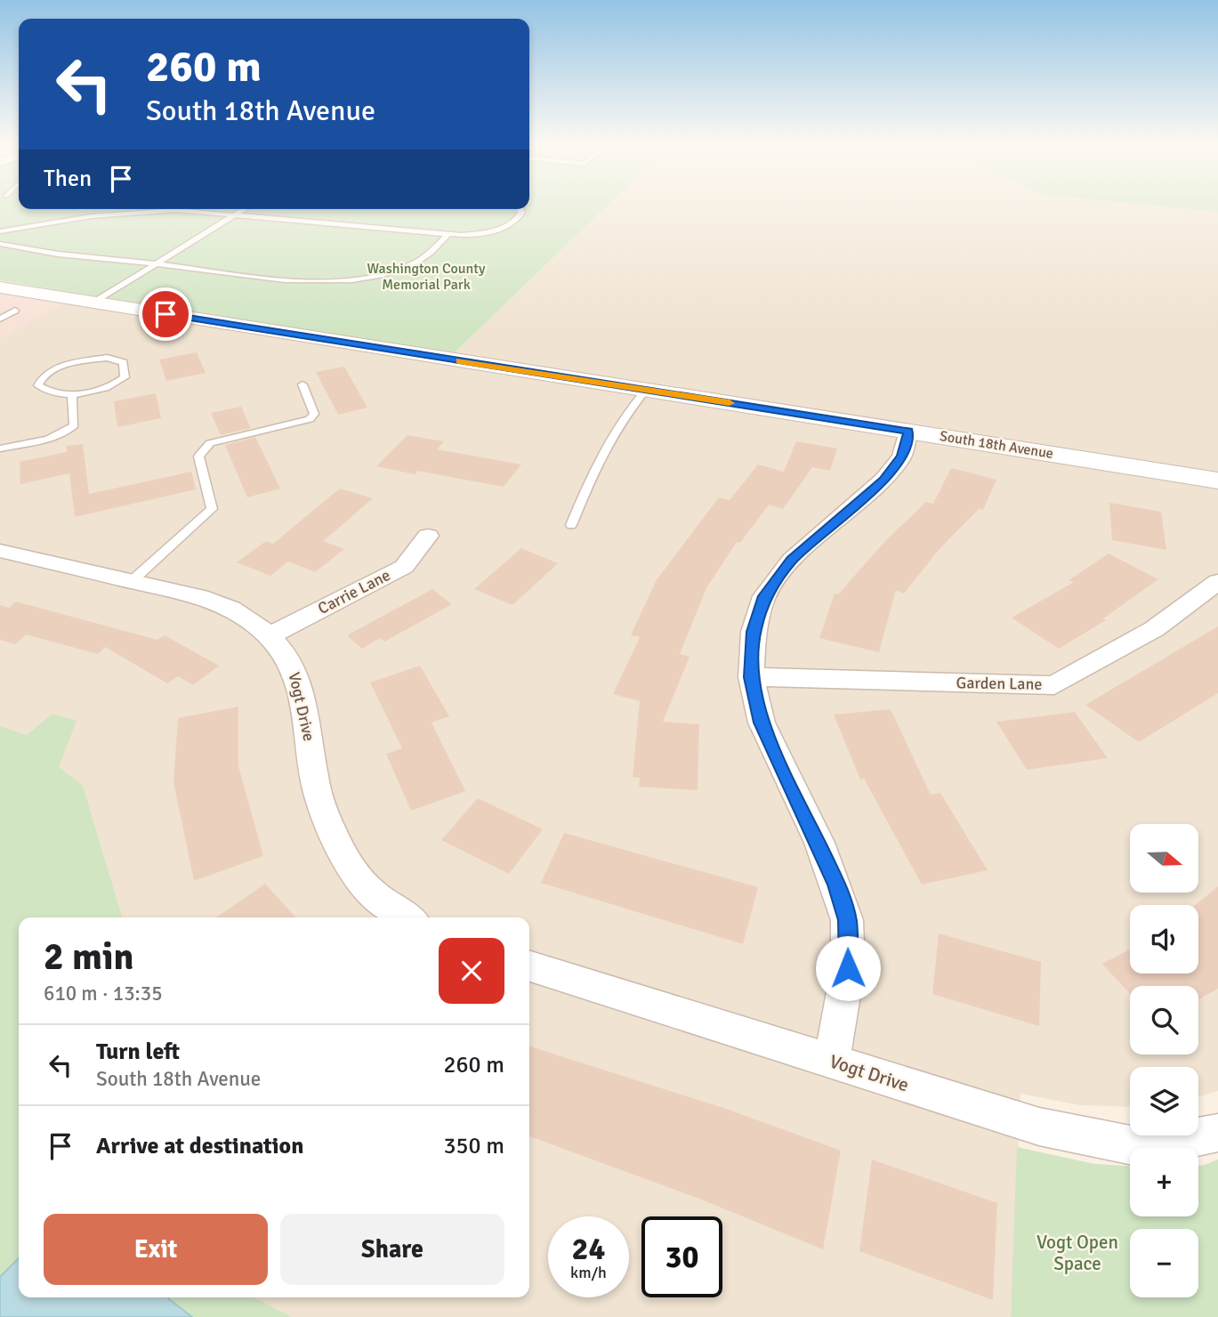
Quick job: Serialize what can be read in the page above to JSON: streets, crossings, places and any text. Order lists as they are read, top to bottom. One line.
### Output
{"streets":{"street":["South 18th Avenue","Carrie Lane","Garden Lane","Vogt Drive"]},"crossings":[["Carrie Lane","Vogt Drive"]],"parks":["Washington County Memorial Park","Vogt Open Space"],"north":"right","page":{"turn":["260 m","South 18th Avenue"],"then":"Then","map_buttons":["+","−"],"heading":["2 min","610 m · 13:35"],"list":[{"name":"Turn left","note":"South 18th Avenue","value":"260 m"},{"name":"Arrive at destination","value":"350 m"}],"buttons":["Exit","Share"],"speed":"24 km/h","limit":"30"}}
